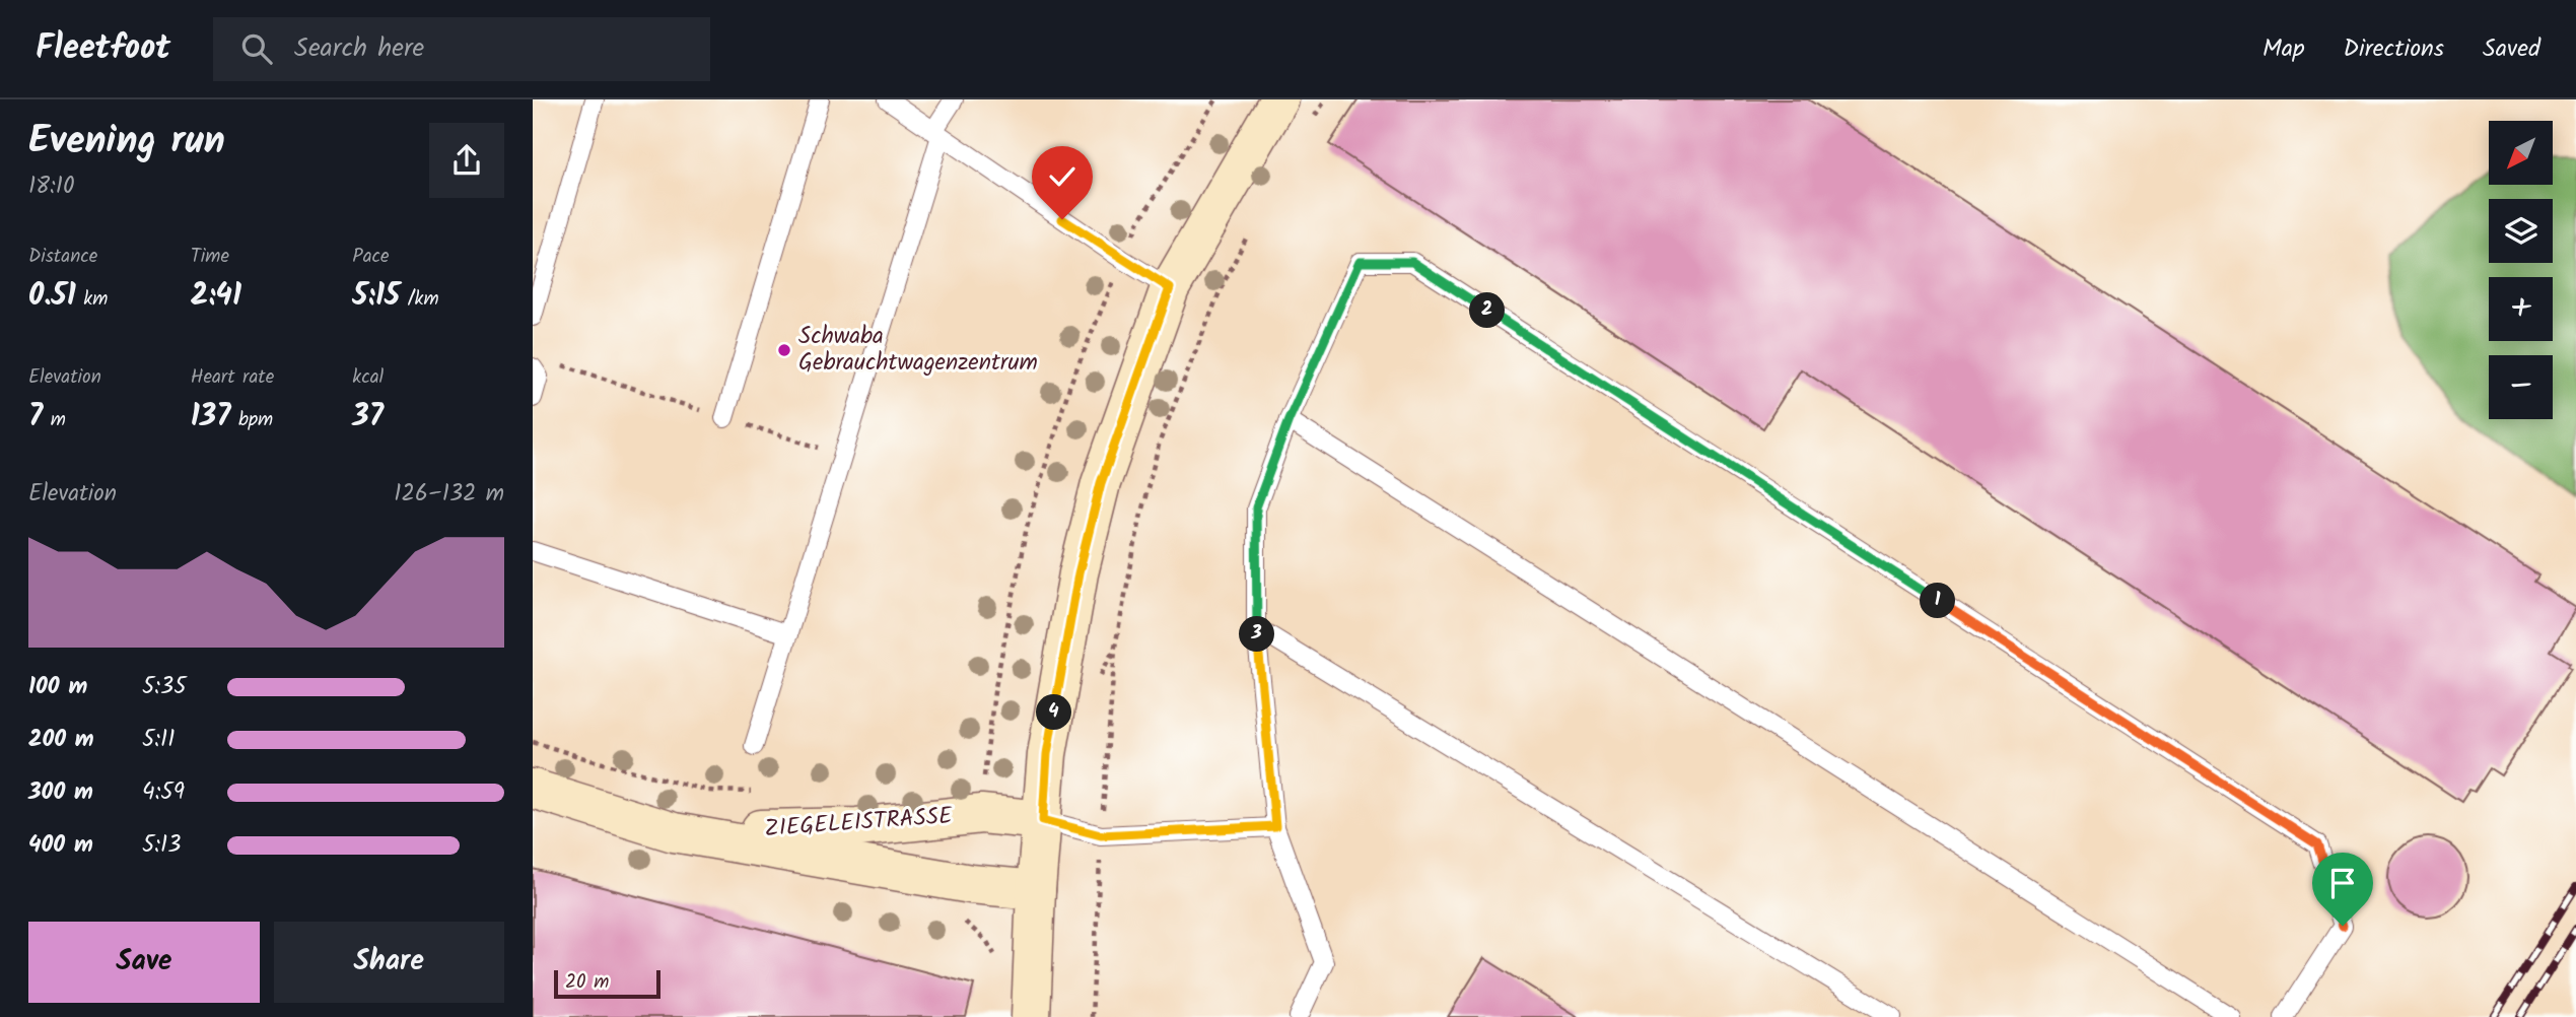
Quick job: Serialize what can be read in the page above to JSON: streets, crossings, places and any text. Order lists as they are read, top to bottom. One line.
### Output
{"streets":{"street":["ZIEGELEISTRASSE"]},"places":["Schwaba Gebrauchtwagenzentrum"],"scale_bar":"20 m","north":"bottom left","page":{"header":"Fleetfoot","search":"Search here","nav":["Map","Directions","Saved"],"heading":["Evening run","18:10"],"map_buttons":["+","−"],"stats":[["Distance","0.51 km"],["Time","2:41"],["Pace","5:15 /km"],["Elevation","7 m"],["Heart rate","137 bpm"],["kcal","37"]],"pins":["2","1","3","4"],"chart":["Elevation","126–132 m"],"list":[{"name":"100 m","note":"5:35"},{"name":"200 m","note":"5:11"},{"name":"300 m","note":"4:59"},{"name":"400 m","note":"5:13"}],"buttons":["Save","Share"],"scale":"20 m"}}
